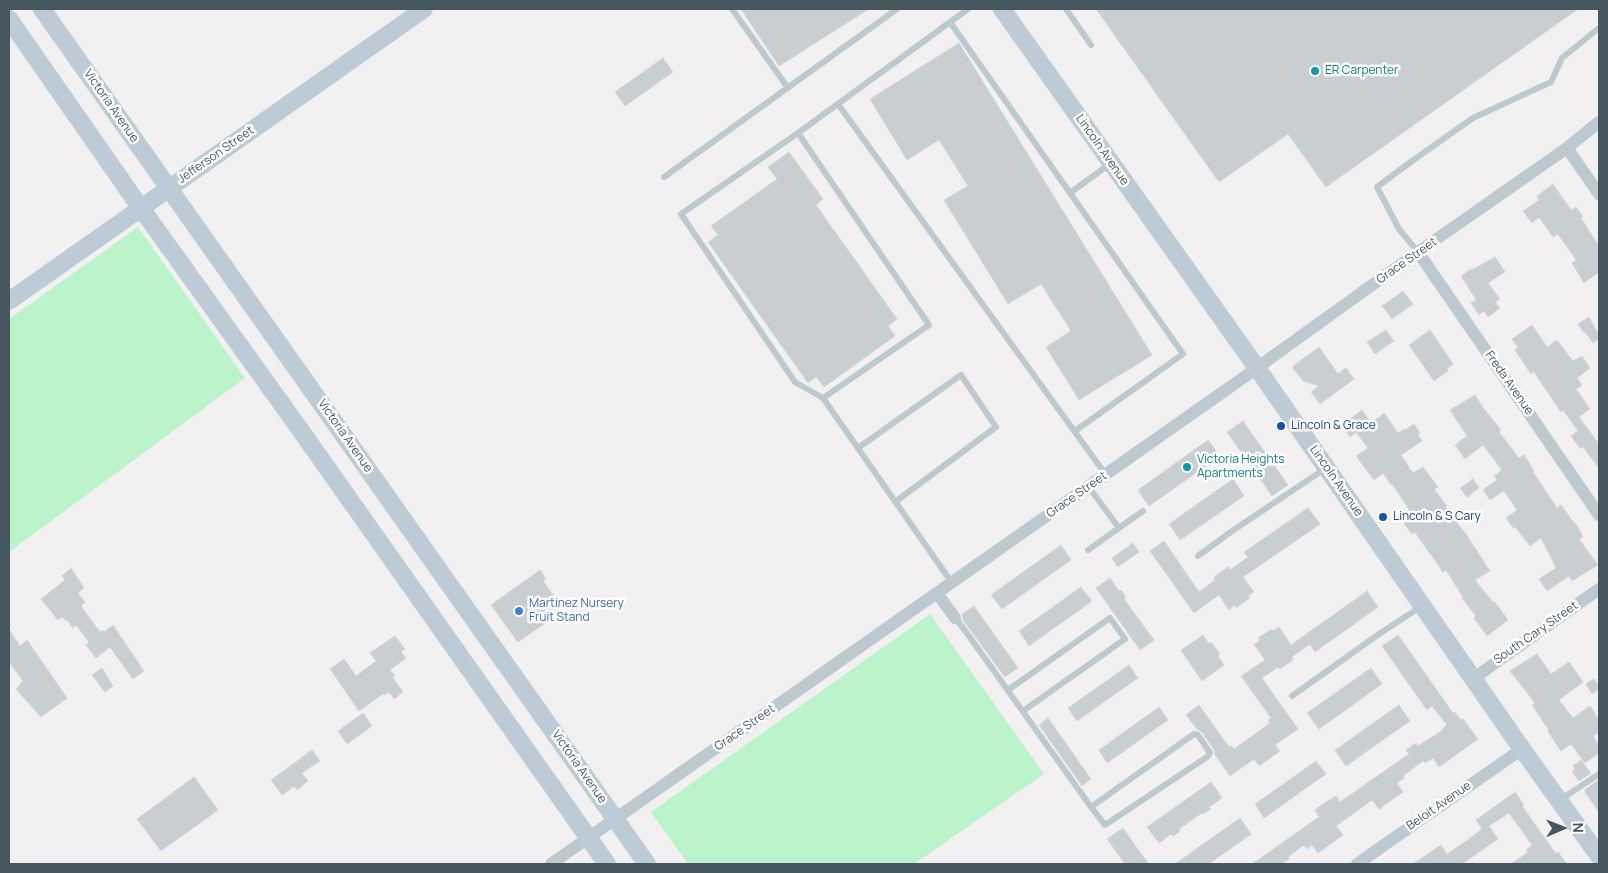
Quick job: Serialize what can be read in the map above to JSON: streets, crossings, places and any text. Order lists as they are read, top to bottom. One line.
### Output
{"streets":{"main road":["Victoria Avenue","Lincoln Avenue","Jefferson Street"],"street":["Grace Street","Freda Avenue","South Cary Street","Beloit Avenue"]},"crossings":[["Victoria Avenue","Jefferson Street"],["Victoria Avenue","Grace Street"],["Lincoln Avenue","Grace Street"],["Lincoln Avenue","South Cary Street"],["Lincoln Avenue","Beloit Avenue"],["Grace Street","Freda Avenue"]],"places":["ER Carpenter","Lincoln & Grace","Victoria Heights Apartments","Lincoln & S Cary","Martinez Nursery Fruit Stand"],"north":"right"}
